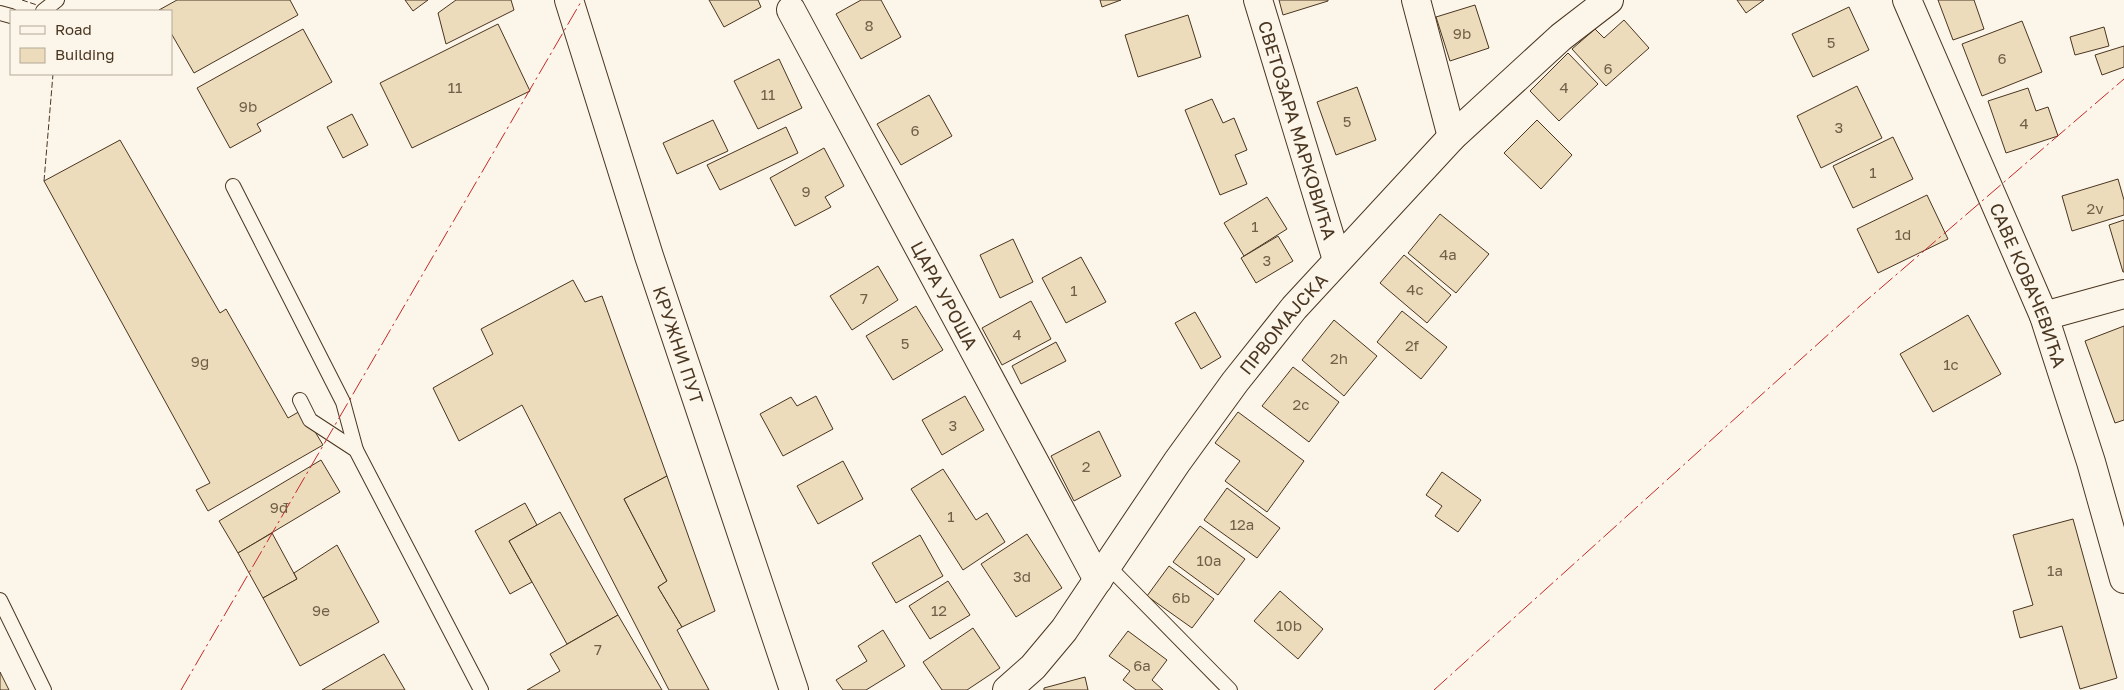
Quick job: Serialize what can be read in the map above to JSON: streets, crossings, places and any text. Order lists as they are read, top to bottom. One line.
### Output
{"streets":{"street":["СВЕТОЗАРА МАРКОВИЋА","САВЕ КОВАЧЕВИЋА","ЦАРА УРОША","ПРВОМАЈСКА","КРУЖНИ ПУТ"]},"crossings":[["СВЕТОЗАРА МАРКОВИЋА","ПРВОМАЈСКА"],["ЦАРА УРОША","ПРВОМАЈСКА"]],"house_numbers":["8","9b","5","6","6","11","4","11","9b","5","4","3","6","1","9","2v","1","1d","4a","3","4c","1","7","4","5","2f","2h","9g","1c","2c","3","2","9đ","1","12a","10a","1a","3d","6b","9e","12","10b","7","6a"],"legend":["Road","Building"]}
